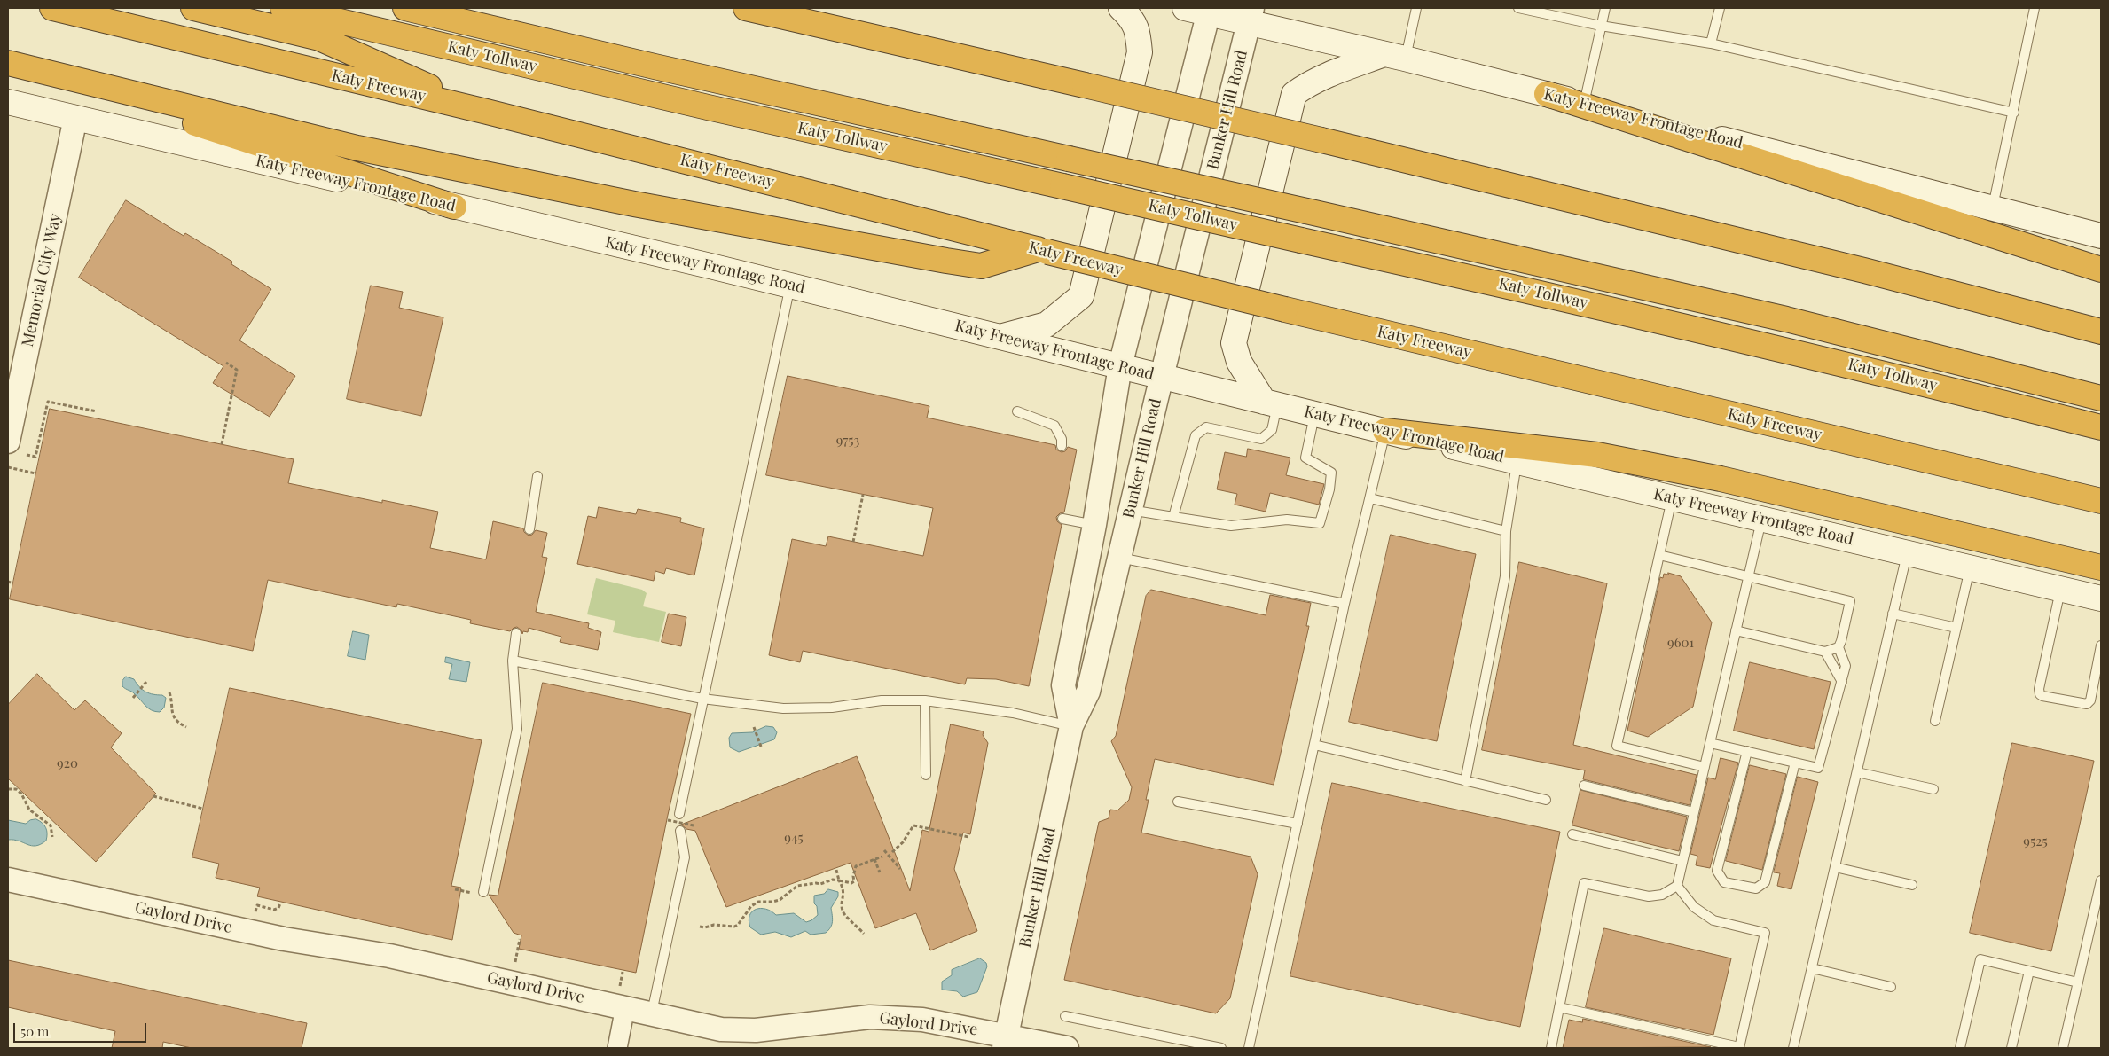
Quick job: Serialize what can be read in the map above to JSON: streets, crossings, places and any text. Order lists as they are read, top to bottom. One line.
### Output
{"streets":{"highway":["Katy Tollway","Katy Freeway"],"main road":["Katy Freeway Frontage Road"],"street":["Bunker Hill Road","Memorial City Way","Gaylord Drive"]},"crossings":[["Bunker Hill Road","Katy Freeway Frontage Road"],["Bunker Hill Road","Gaylord Drive"],["Katy Freeway Frontage Road","Memorial City Way"]],"house_numbers":["9753","9601","920","945","9525"],"scale_bar":"50 m"}
